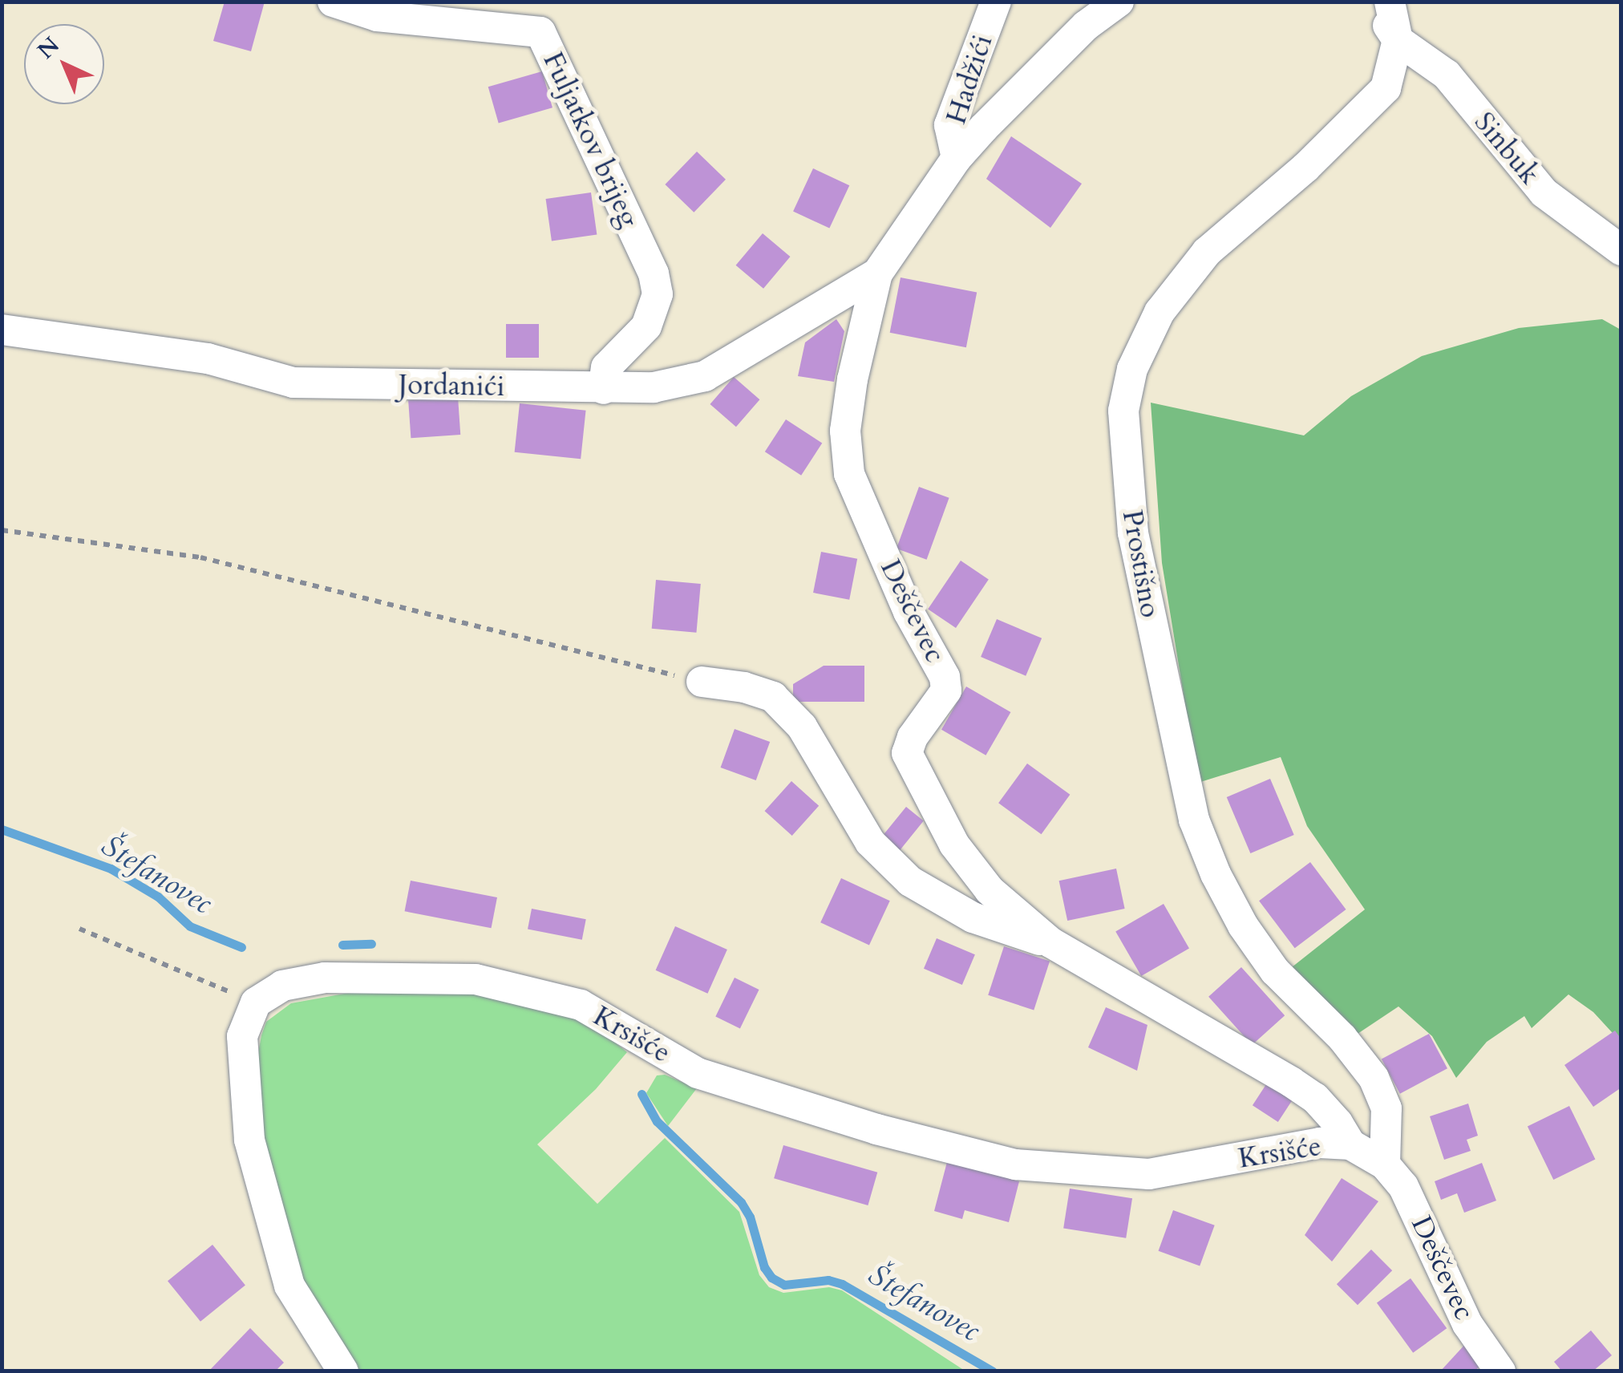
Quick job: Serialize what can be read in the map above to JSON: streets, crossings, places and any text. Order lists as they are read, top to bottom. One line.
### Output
{"streets":{"street":["Hadžići","Fuljatkov brijeg","Sinbuk","Jordanići","Prostišno","Deščevec","Krsišće"]},"crossings":[["Fuljatkov brijeg","Jordanići"],["Sinbuk","Prostišno"],["Jordanići","Deščevec"],["Prostišno","Deščevec"],["Prostišno","Krsišće"],["Deščevec","Krsišće"]],"water":["Štefanovec"],"north":"top left"}
